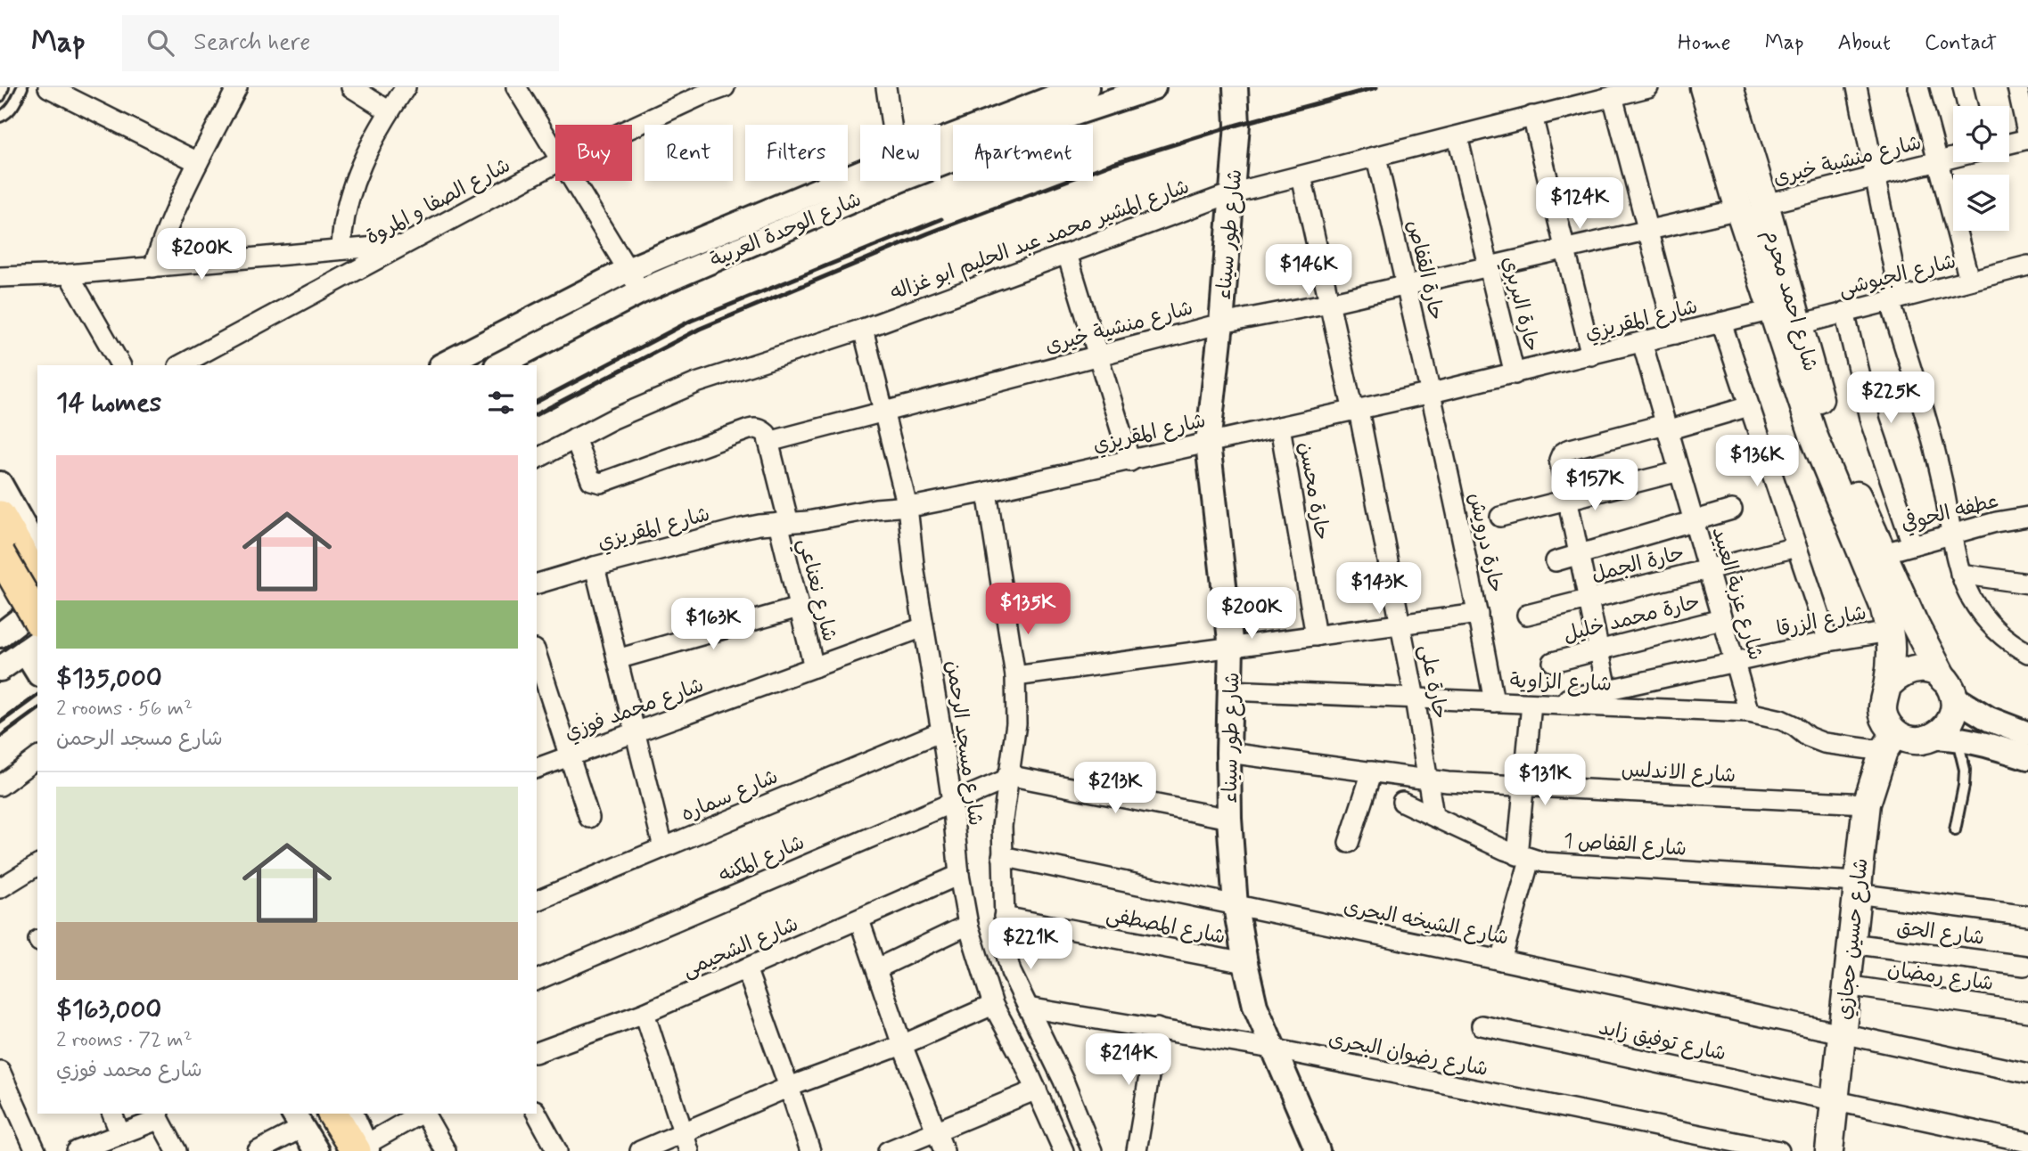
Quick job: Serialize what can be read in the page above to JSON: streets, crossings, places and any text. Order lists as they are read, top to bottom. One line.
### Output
{"streets":{"main road":["شارع احمد محرم","شارع حسين حجازي"],"street":["شارع منشية خيرى","شارع الصفا و المروة","شارع الوحدة العربية","شارع طور سيناء","شارع المشير محمد عبد الحليم ابو غزاله","حارة القفاص","شارع الجيوشى","حارة البربري","شارع المقريزي","حارة محسن","عطفه الحوفي","حارة درويش","حارة الجمل","شارع نعناعي","شارع عزبة العبيد","حارة محمد خليل","شارع الزرقا","حارة على","شارع الزاوية","شارع محمد فوزي","شارع مسجد الرحمن","شارع الاندلس","شارع سماره","شارع القفاص 1","شارع المكنه","شارع الشيخه البحرى","شارع المصطفى","شارع الحق","شارع الشحيمى","شارع رمضان","شارع توفيق زايد","شارع رضوان البحرى"]},"crossings":[["شارع منشية خيرى","شارع طور سيناء"],["شارع منشية خيرى","حارة القفاص"],["شارع منشية خيرى","شارع احمد محرم"],["شارع منشية خيرى","حارة البربري"],["شارع منشية خيرى","شارع نعناعي"],["شارع منشية خيرى","حارة على"],["شارع منشية خيرى","شارع مسجد الرحمن"],["شارع طور سيناء","شارع المشير محمد عبد الحليم ابو غزاله"],["شارع طور سيناء","شارع المقريزي"],["شارع طور سيناء","شارع الزاوية"],["شارع طور سيناء","شارع الاندلس"],["شارع طور سيناء","شارع الشيخه البحرى"],["شارع طور سيناء","شارع المصطفى"],["شارع طور سيناء","شارع رضوان البحرى"],["شارع المشير محمد عبد الحليم ابو غزاله","حارة القفاص"],["شارع المشير محمد عبد الحليم ابو غزاله","حارة البربري"],["شارع المشير محمد عبد الحليم ابو غزاله","حارة على"],["شارع المشير محمد عبد الحليم ابو غزاله","شارع مسجد الرحمن"],["حارة القفاص","شارع المقريزي"],["حارة القفاص","حارة درويش"],["شارع الجيوشى","شارع احمد محرم"],["شارع الجيوشى","شارع المقريزي"],["شارع احمد محرم","شارع المقريزي"],["شارع احمد محرم","عطفه الحوفي"],["شارع احمد محرم","شارع الزرقا"],["شارع احمد محرم","شارع الزاوية"],["شارع احمد محرم","شارع حسين حجازي"],["حارة البربري","شارع المقريزي"],["شارع المقريزي","حارة محسن"],["شارع المقريزي","حارة درويش"],["شارع المقريزي","شارع نعناعي"],["شارع المقريزي","شارع عزبة العبيد"],["شارع المقريزي","حارة على"],["شارع المقريزي","شارع مسجد الرحمن"],["حارة درويش","شارع الزاوية"],["حارة الجمل","شارع عزبة العبيد"],["شارع نعناعي","شارع محمد فوزي"],["شارع عزبة العبيد","حارة محمد خليل"],["شارع عزبة العبيد","شارع الزرقا"],["شارع عزبة العبيد","شارع الزاوية"],["شارع الزرقا","شارع الزاوية"],["حارة على","شارع الزاوية"],["حارة على","شارع الاندلس"],["حارة على","شارع القفاص 1"],["شارع الزاوية","شارع حسين حجازي"],["شارع محمد فوزي","شارع مسجد الرحمن"],["شارع مسجد الرحمن","شارع سماره"],["شارع مسجد الرحمن","شارع المكنه"],["شارع مسجد الرحمن","شارع الشيخه البحرى"],["شارع مسجد الرحمن","شارع المصطفى"],["شارع مسجد الرحمن","شارع الشحيمى"],["شارع مسجد الرحمن","شارع رضوان البحرى"],["شارع الاندلس","شارع حسين حجازي"],["شارع القفاص 1","شارع حسين حجازي"],["شارع الشيخه البحرى","شارع حسين حجازي"],["شارع الحق","شارع حسين حجازي"],["شارع حسين حجازي","شارع رمضان"],["شارع حسين حجازي","شارع توفيق زايد"]],"page":{"header":"Map","search":"Search here","nav":["Home","Map","About","Contact"],"chip":["Buy","Rent","Filters","New","Apartment"],"price":["$124K","$200K","$146K","$225K","$136K","$157K","$143K","$135K","$200K","$163K","$131K","$213K","$221K","$214K"],"heading":"14 homes","list":[{"name":"$135,000","note":"2 rooms · 56 m² · شارع مسجد الرحمن"},{"name":"$163,000","note":"2 rooms · 72 m² · شارع محمد فوزي"}]}}
